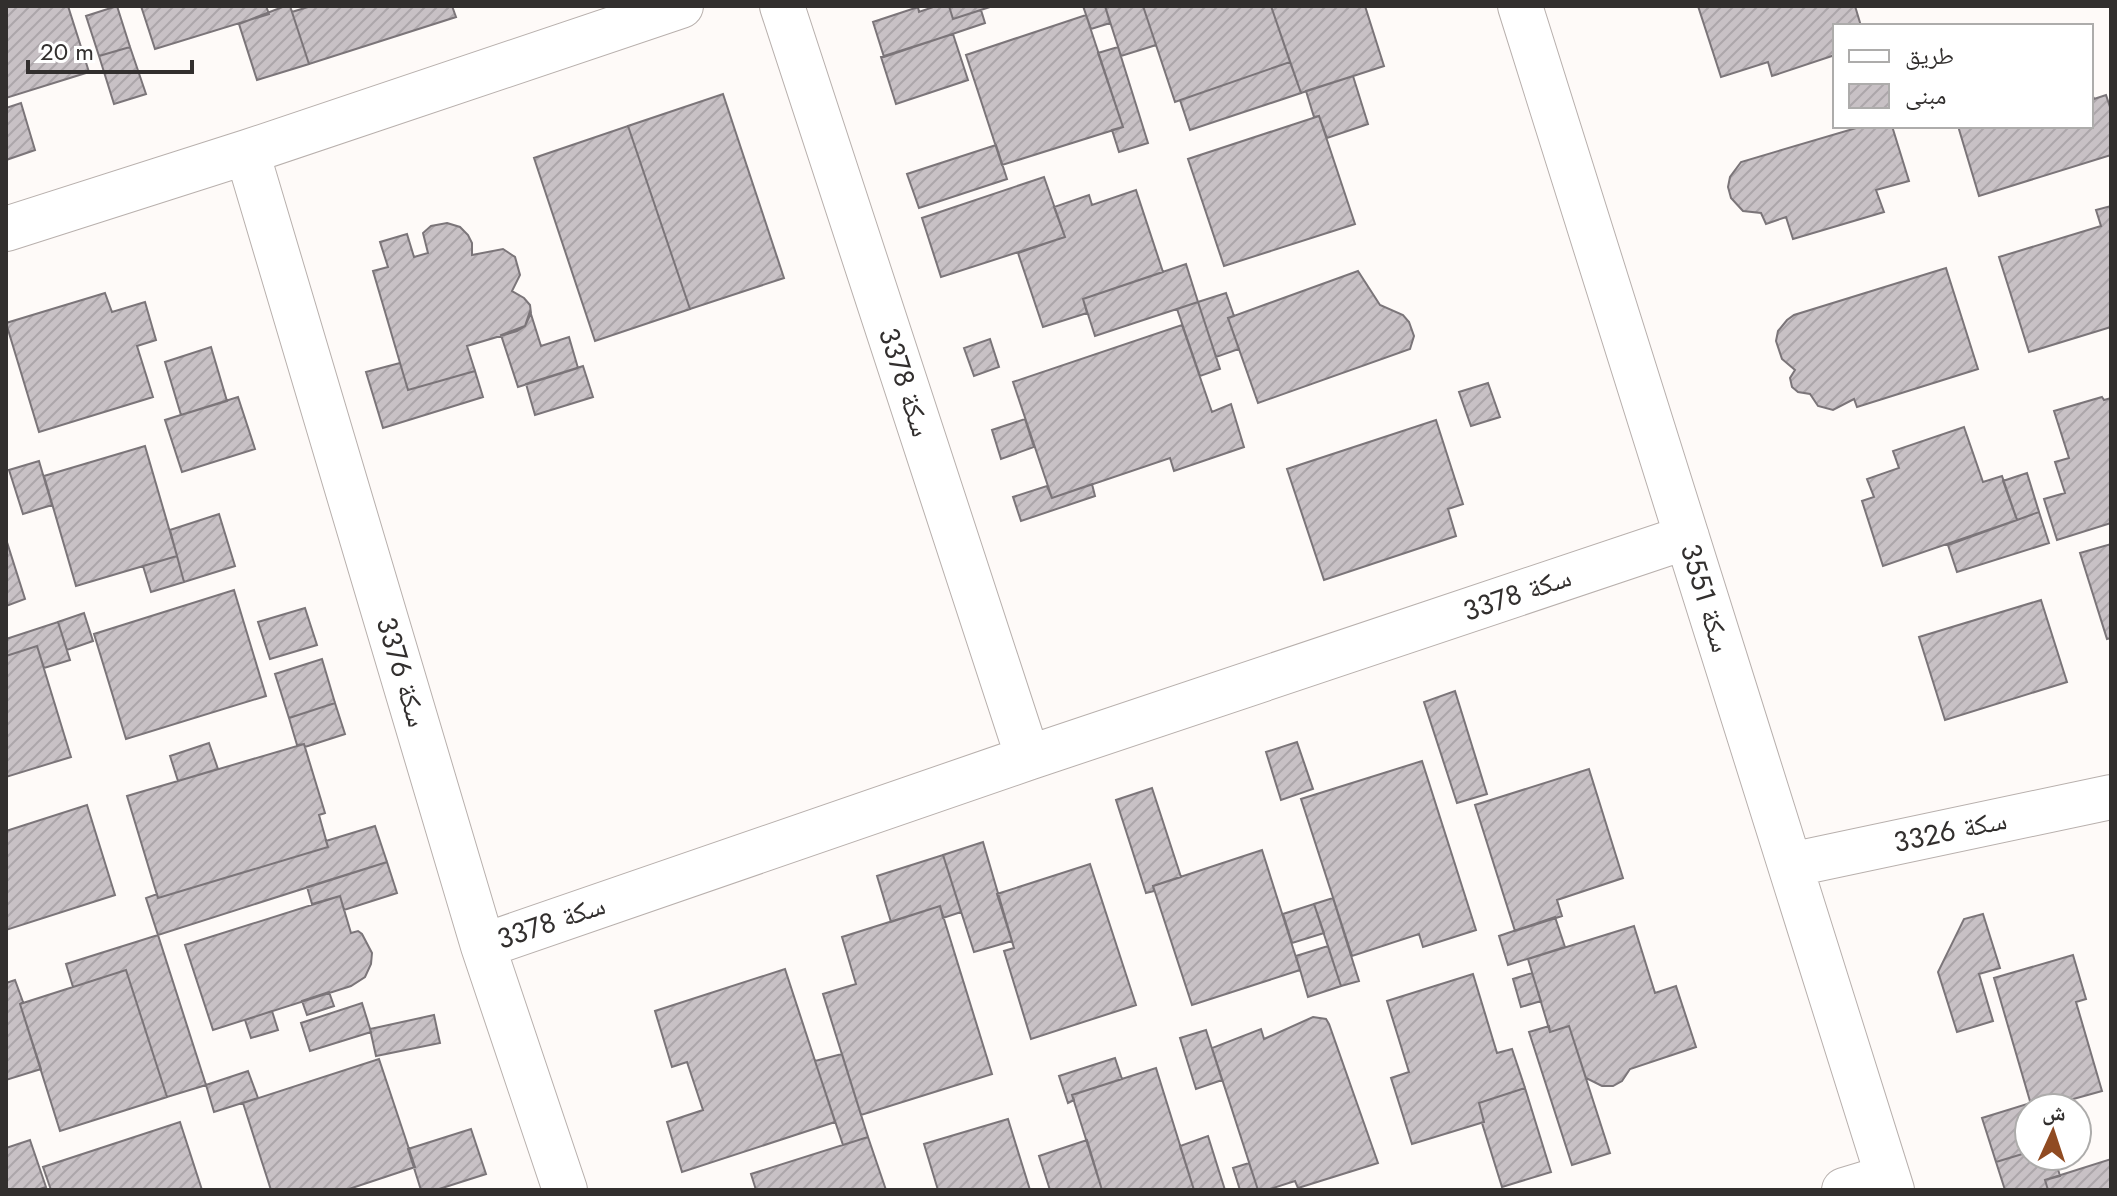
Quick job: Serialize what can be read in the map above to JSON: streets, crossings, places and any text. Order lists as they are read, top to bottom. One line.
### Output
{"streets":{"street":["سكة 3378","سكة 3551","سكة 3376","سكة 3326"]},"crossings":[["سكة 3378","سكة 3551"],["سكة 3378","سكة 3376"],["سكة 3551","سكة 3326"]],"legend":["طريق","مبنى"],"scale_bar":"20 m","north":"top"}
